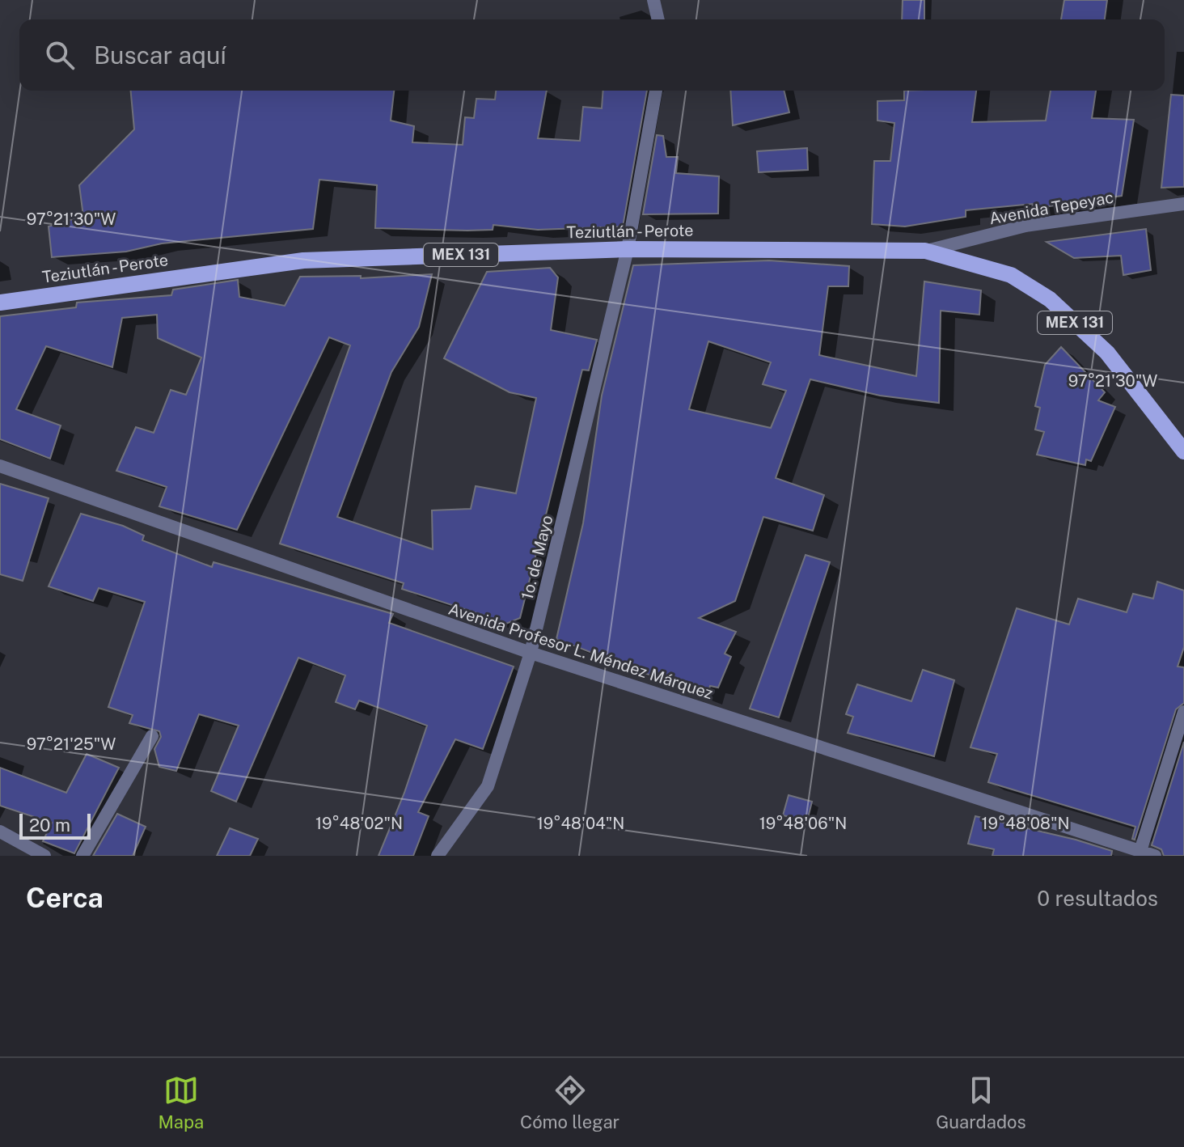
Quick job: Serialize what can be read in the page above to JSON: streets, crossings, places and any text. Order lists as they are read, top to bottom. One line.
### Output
{"streets":{"main road":["Teziutlán - Perote","MEX 131"],"street":["Avenida Tepeyac","1o. de Mayo","Avenida Profesor L. Méndez Márquez"]},"crossings":[["Avenida Tepeyac","Teziutlán - Perote"],["Teziutlán - Perote","1o. de Mayo"],["1o. de Mayo","Avenida Profesor L. Méndez Márquez"]],"scale_bar":"20 m","page":{"search":"Buscar aquí","scale":"20 m","heading":["Cerca","0 resultados"],"nav":["Mapa","Cómo llegar","Guardados"]},"coordinates":["97°21'30\"W","97°21'25\"W","19°48'02\"N","19°48'04\"N","19°48'06\"N","19°48'08\"N"]}
